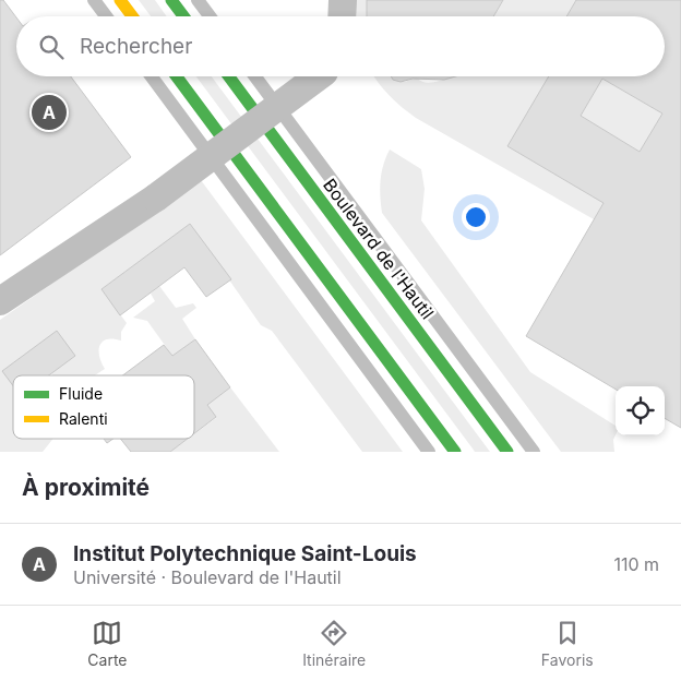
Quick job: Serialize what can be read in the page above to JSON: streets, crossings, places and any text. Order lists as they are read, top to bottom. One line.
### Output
{"streets":{"main road":["Boulevard de l'Hautil"]},"legend":["Fluide","Ralenti"],"page":{"search":"Rechercher","pins":"A","heading":"À proximité","list":[{"mark":"A","name":"Institut Polytechnique Saint-Louis","note":"Université · Boulevard de l'Hautil","value":"110 m"}],"nav":["Carte","Itinéraire","Favoris"]}}
